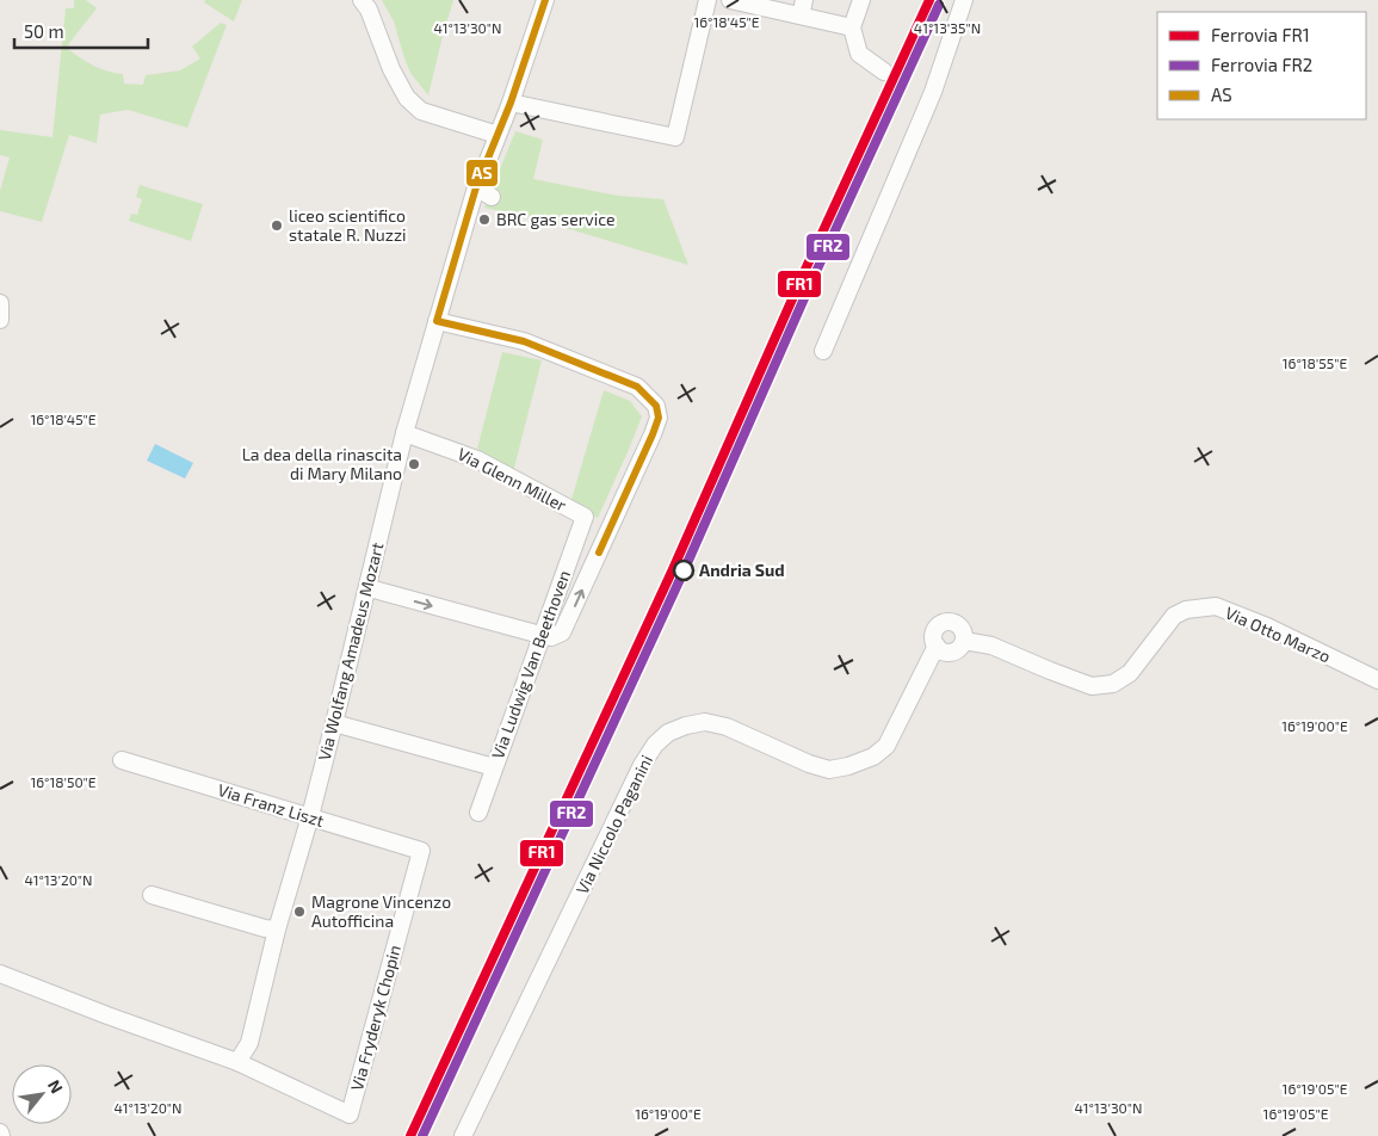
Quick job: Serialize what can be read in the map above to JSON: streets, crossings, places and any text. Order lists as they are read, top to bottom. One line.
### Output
{"streets":{"street":["Via Glenn Miller","Via Otto Marzo","Via Wolfang Amadeus Mozart","Via Ludwig Van Beethoven","Via Franz Liszt","Via Niccolo Paganini","Via Fryderyk Chopin"]},"crossings":[["Via Glenn Miller","Via Wolfang Amadeus Mozart"],["Via Glenn Miller","Via Ludwig Van Beethoven"],["Via Otto Marzo","Via Niccolo Paganini"],["Via Wolfang Amadeus Mozart","Via Franz Liszt"],["Via Wolfang Amadeus Mozart","Via Fryderyk Chopin"],["Via Franz Liszt","Via Fryderyk Chopin"]],"places":["BRC gas service","liceo scientifico statale R. Nuzzi","La dea della rinascita di Mary Milano","Andria Sud","Magrone Vincenzo Autofficina"],"lines":["rail line FR1","transit line AS","rail line FR2"],"legend":["Ferrovia FR1","Ferrovia FR2","AS"],"scale_bar":"50 m","north":"top right","coordinates":["16°18'45\"E","41°13'30\"N","41°13'35\"N","16°18'55\"E","16°19'00\"E","16°18'50\"E","41°13'20\"N","16°19'05\"E"]}
